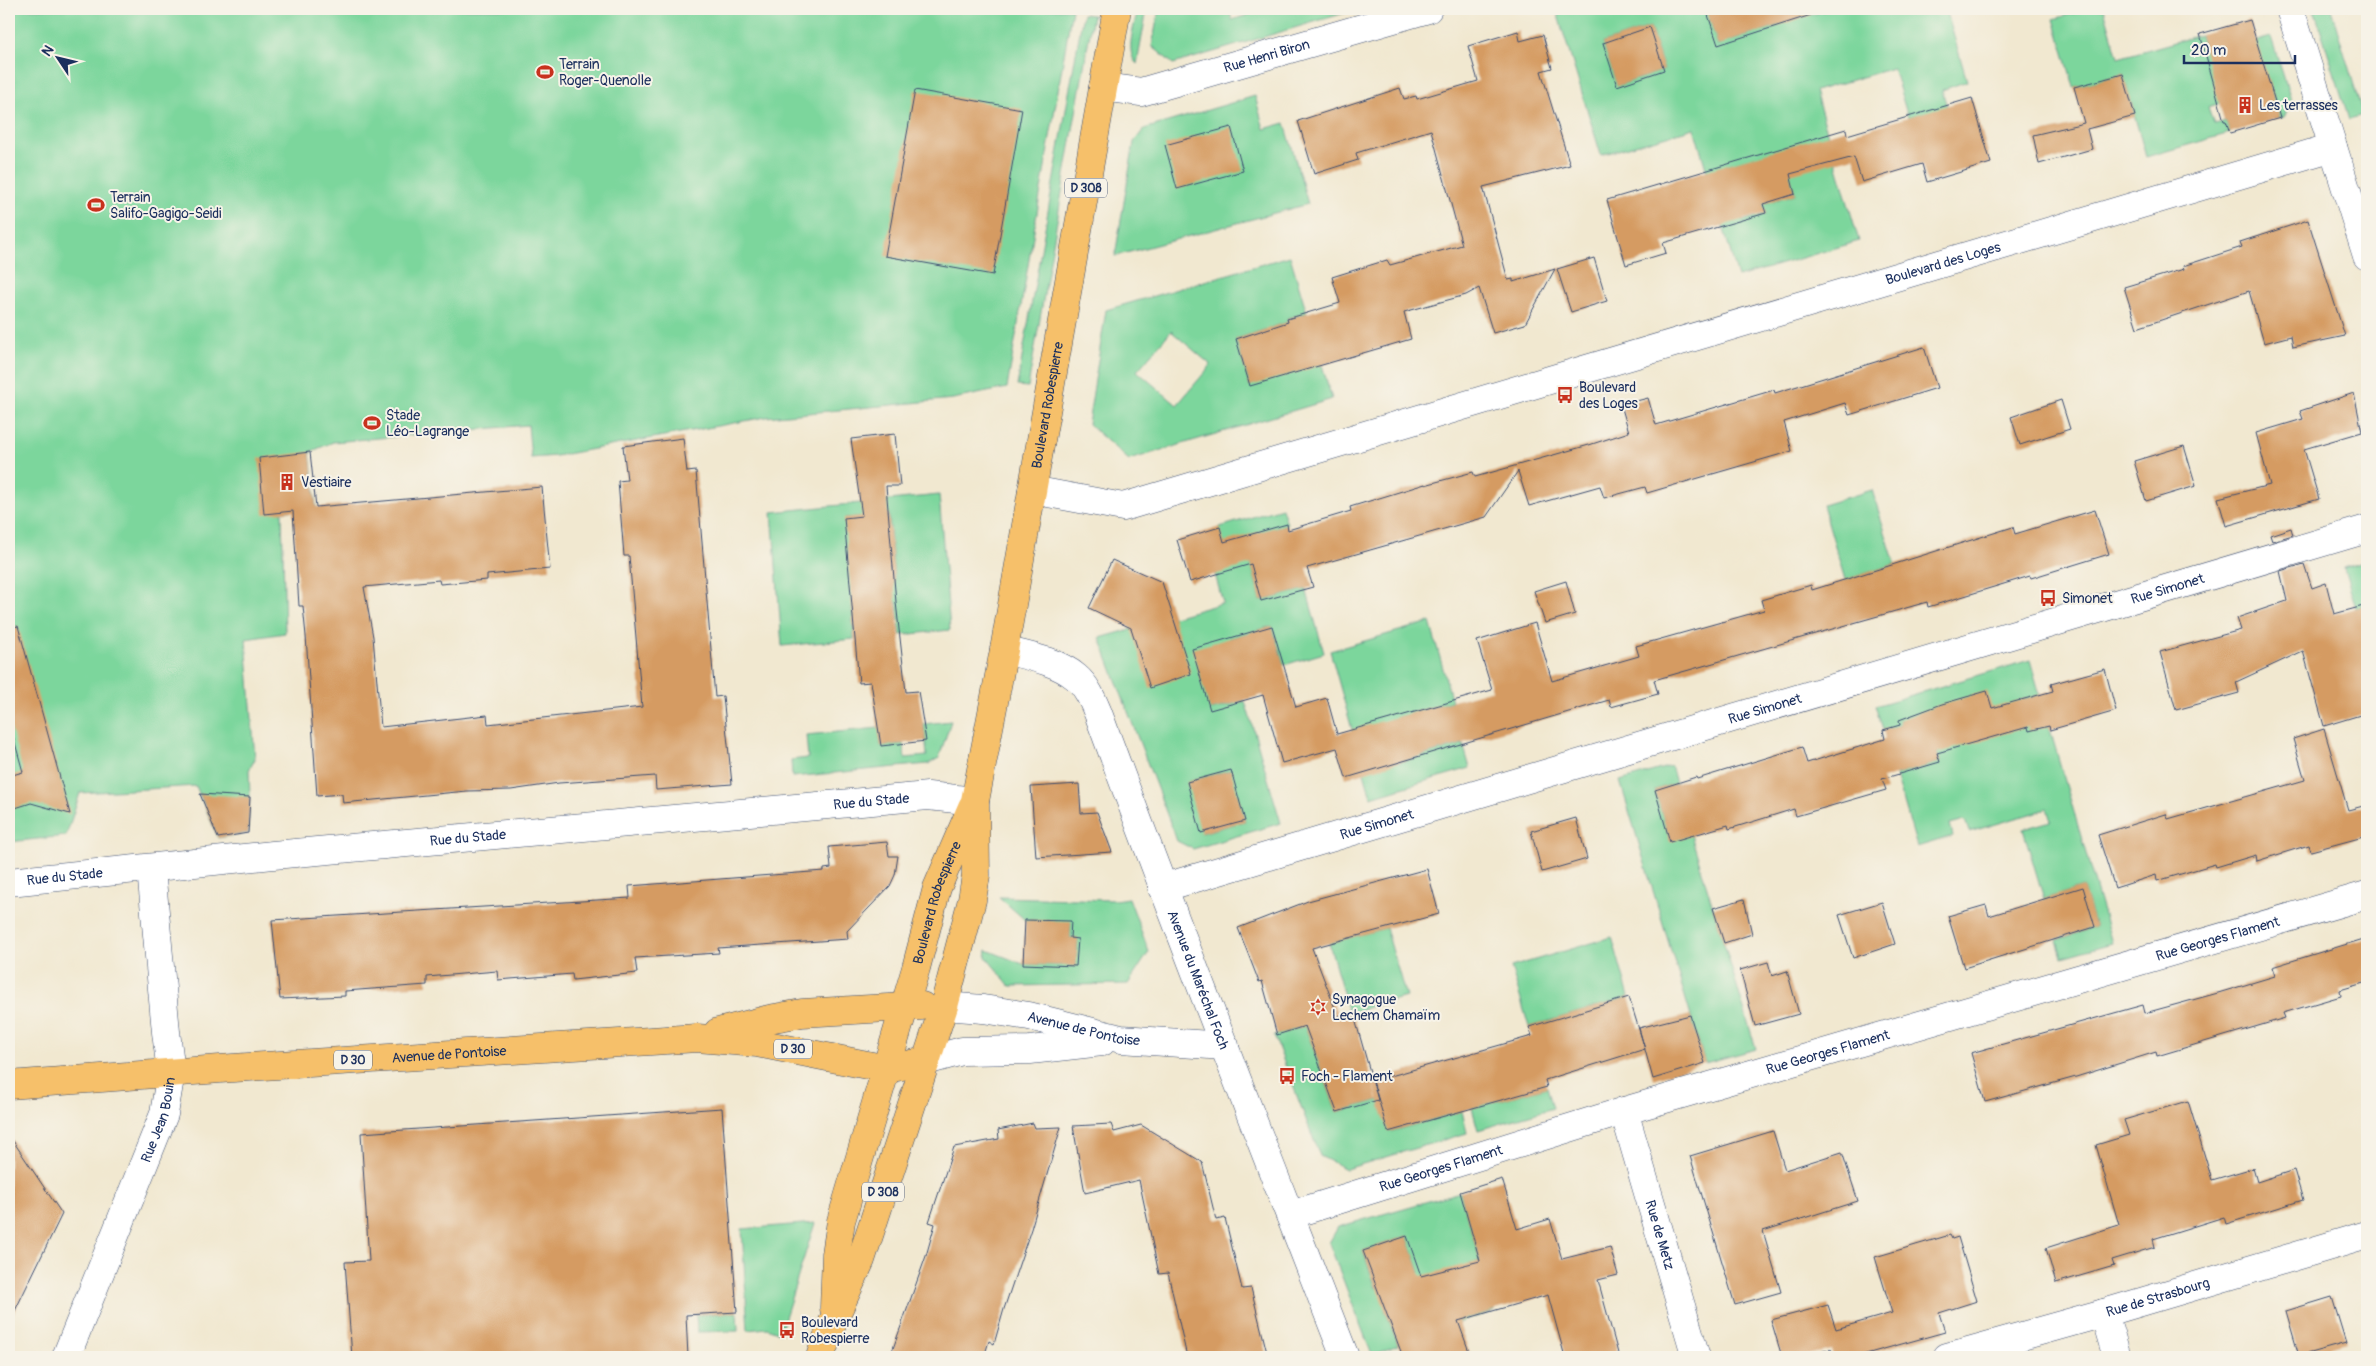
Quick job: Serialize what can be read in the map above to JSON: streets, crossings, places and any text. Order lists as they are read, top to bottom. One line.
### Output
{"streets":{"main road":["D 308","Boulevard Robespierre","Avenue de Pontoise","D 30"],"street":["Rue Henri Biron","Boulevard des Loges","Rue Simonet","Rue du Stade","Rue Georges Flament","Avenue du Maréchal Foch","Rue Jean Bouin","Rue de Metz","Rue de Strasbourg"]},"crossings":[["Rue Henri Biron","Boulevard Robespierre"],["Boulevard des Loges","Boulevard Robespierre"],["Boulevard Robespierre","Rue du Stade"],["Boulevard Robespierre","Avenue du Maréchal Foch"],["Boulevard Robespierre","Avenue de Pontoise"],["Rue Simonet","Avenue du Maréchal Foch"],["Rue du Stade","Rue Jean Bouin"],["Rue Georges Flament","Avenue du Maréchal Foch"],["Rue Georges Flament","Rue de Metz"],["Avenue du Maréchal Foch","Avenue de Pontoise"],["Avenue de Pontoise","Rue Jean Bouin"]],"places":{"sports":["Terrain Roger-Quenolle","Terrain Salifo-Gagigo-Seidi","Stade Léo-Lagrange"],"building":["Les terrasses","Vestiaire"],"bus stop":["Boulevard des Loges","Simonet","Foch - Flament","Boulevard Robespierre"],"synagogue":["Synagogue Lechem Chamaïm"]},"scale_bar":"20 m","north":"top left"}
